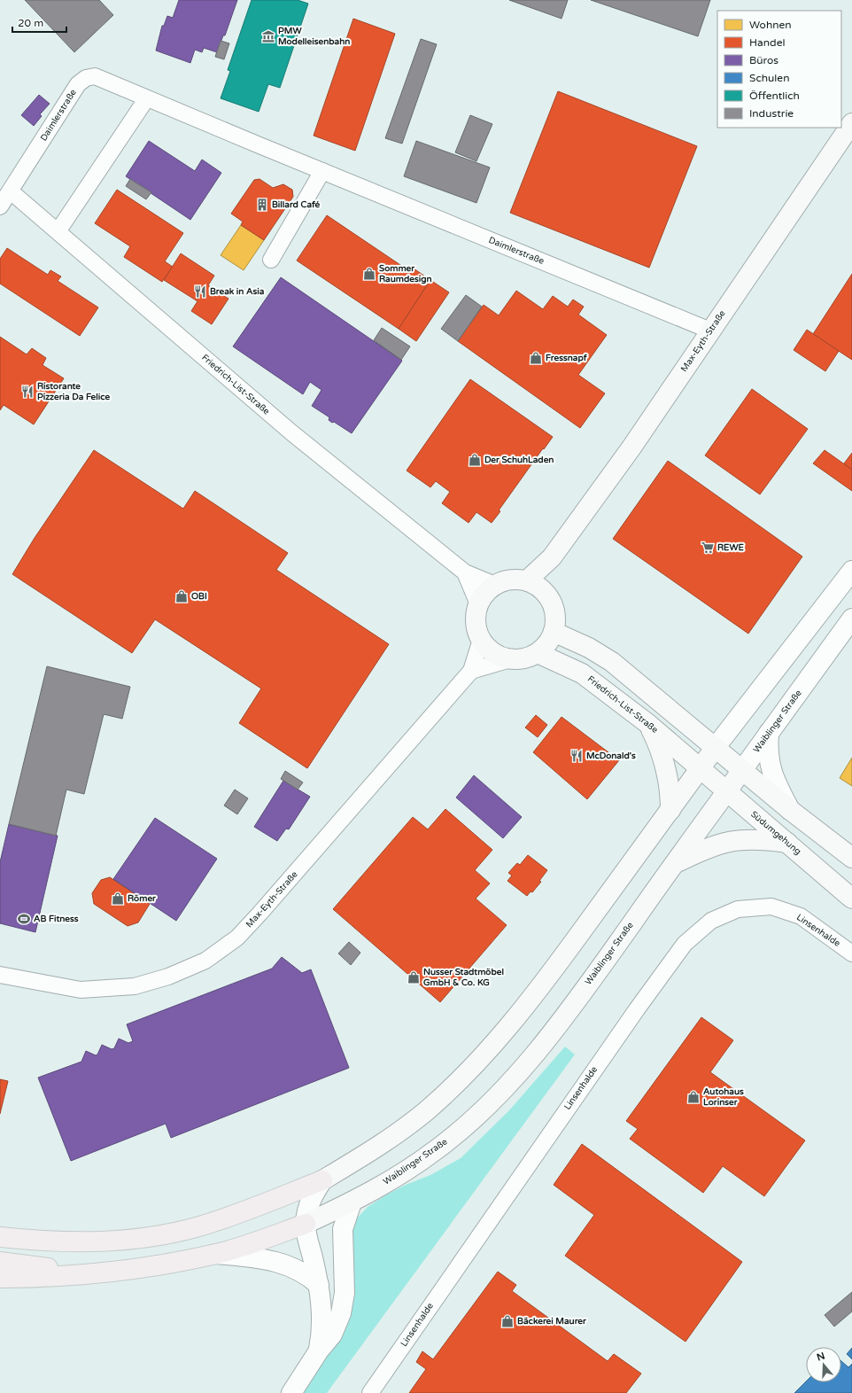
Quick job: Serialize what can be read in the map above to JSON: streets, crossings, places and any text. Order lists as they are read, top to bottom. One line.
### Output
{"streets":{"main road":["Max-Eyth-Straße","Friedrich-List-Straße","Waiblinger Straße","Südumgehung"],"street":["Daimlerstraße","Linsenhalde"]},"crossings":[["Daimlerstraße","Max-Eyth-Straße"],["Daimlerstraße","Friedrich-List-Straße"],["Max-Eyth-Straße","Friedrich-List-Straße"],["Friedrich-List-Straße","Südumgehung"],["Waiblinger Straße","Südumgehung"]],"places":{"museum":["PMW Modelleisenbahn"],"building":["Billard Café"],"shop":["Sommer Raumdesign","Fressnapf","Der SchuhLaden","OBI","Römer","Nusser Stadtmöbel GmbH & Co. KG","Autohaus Lorinser","Bäckerei Maurer"],"restaurant":["Break in Asia","Ristorante Pizzeria Da Felice","McDonald's"],"supermarket":["REWE"],"sports":["AB Fitness"]},"legend":["Wohnen","Handel","Büros","Schulen","Öffentlich","Industrie"],"scale_bar":"20 m","north":"top"}
